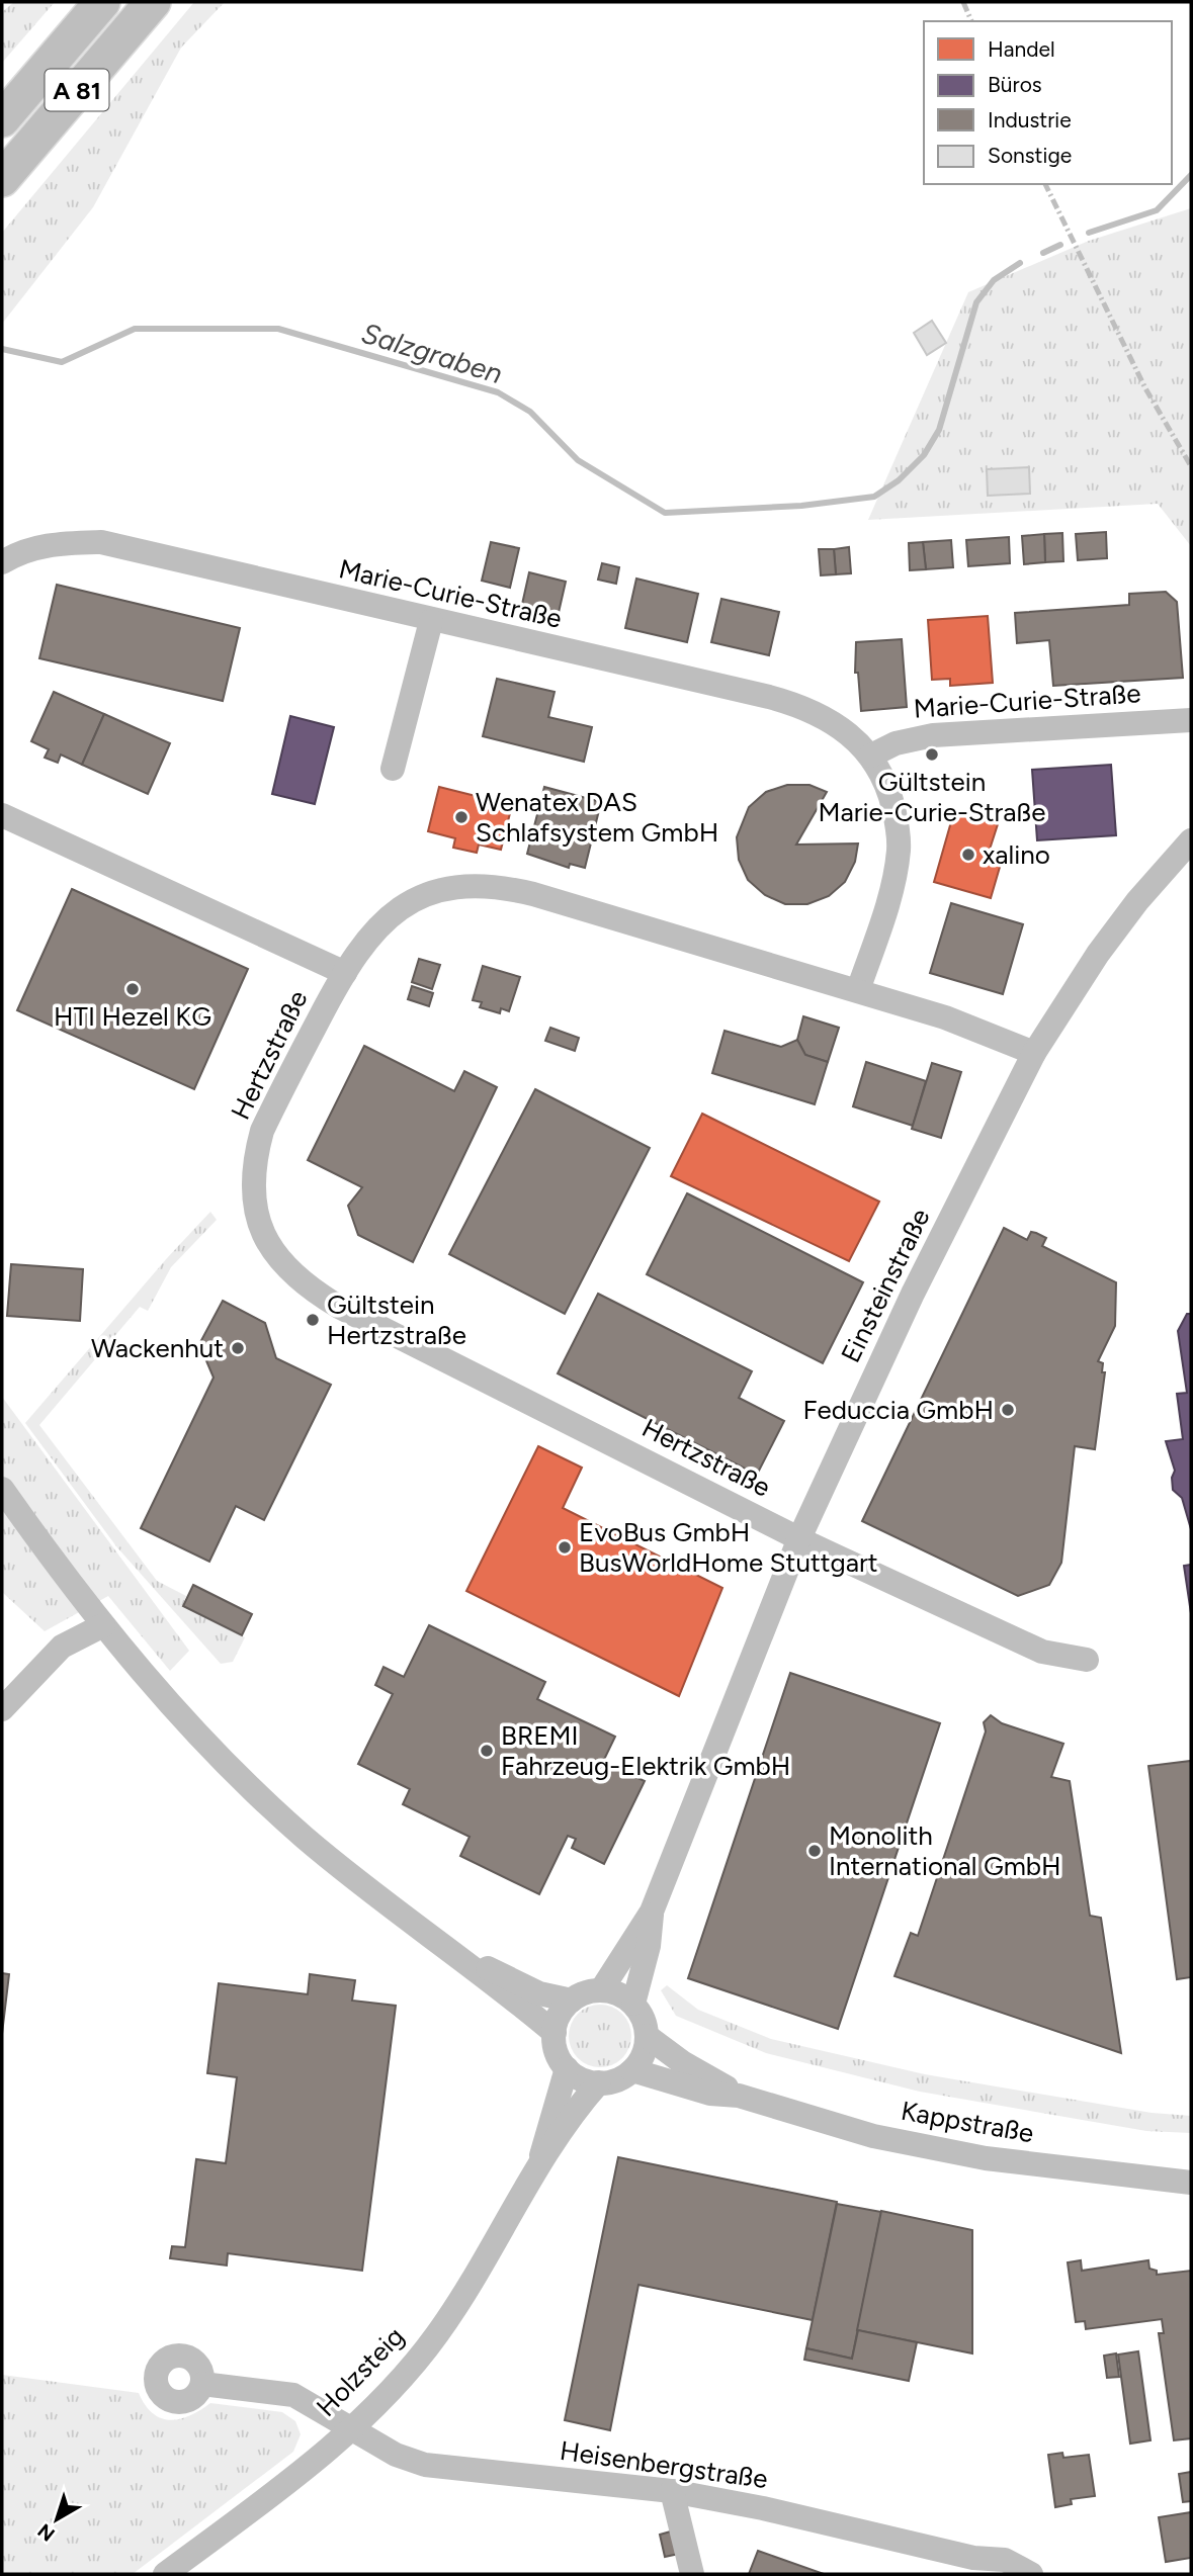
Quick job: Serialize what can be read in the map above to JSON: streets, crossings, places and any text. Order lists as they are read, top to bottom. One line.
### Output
{"streets":{"highway":["A 81"],"street":["Marie-Curie-Straße","Hertzstraße","Einsteinstraße","Kappstraße","Holzsteig","Heisenbergstraße"]},"crossings":[["Marie-Curie-Straße","Hertzstraße"],["Hertzstraße","Einsteinstraße"],["Einsteinstraße","Kappstraße"],["Einsteinstraße","Holzsteig"],["Kappstraße","Holzsteig"],["Holzsteig","Heisenbergstraße"]],"water":["Salzgraben"],"places":["Gültstein Marie-Curie-Straße","Wenatex DAS Schlafsystem GmbH","xalino","HTI Hezel KG","Gültstein Hertzstraße","Wackenhut","Feduccia GmbH","EvoBus GmbH BusWorldHome Stuttgart","BREMI Fahrzeug-Elektrik GmbH","Monolith International GmbH"],"legend":["Handel","Büros","Industrie","Sonstige"],"north":"bottom left"}
